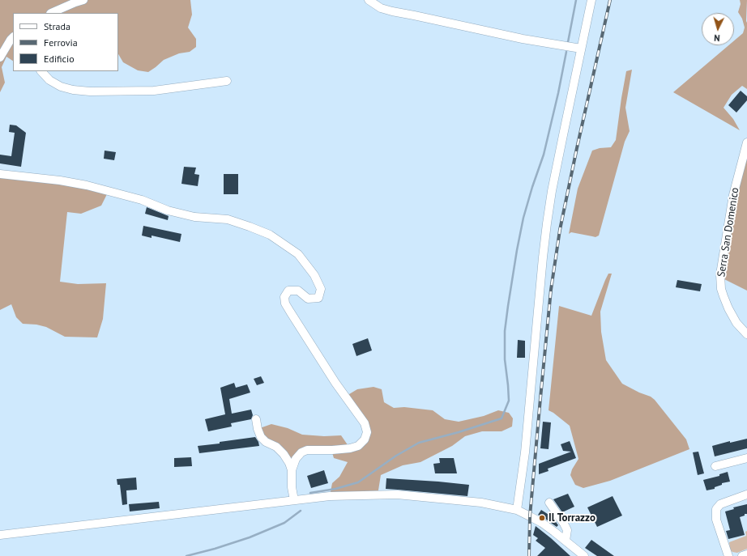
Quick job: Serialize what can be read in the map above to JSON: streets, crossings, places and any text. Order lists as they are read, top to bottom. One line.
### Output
{"streets":{"street":["Serra San Domenico"]},"places":["Il Torrazzo"],"legend":["Strada","Ferrovia","Edificio"],"north":"bottom"}
